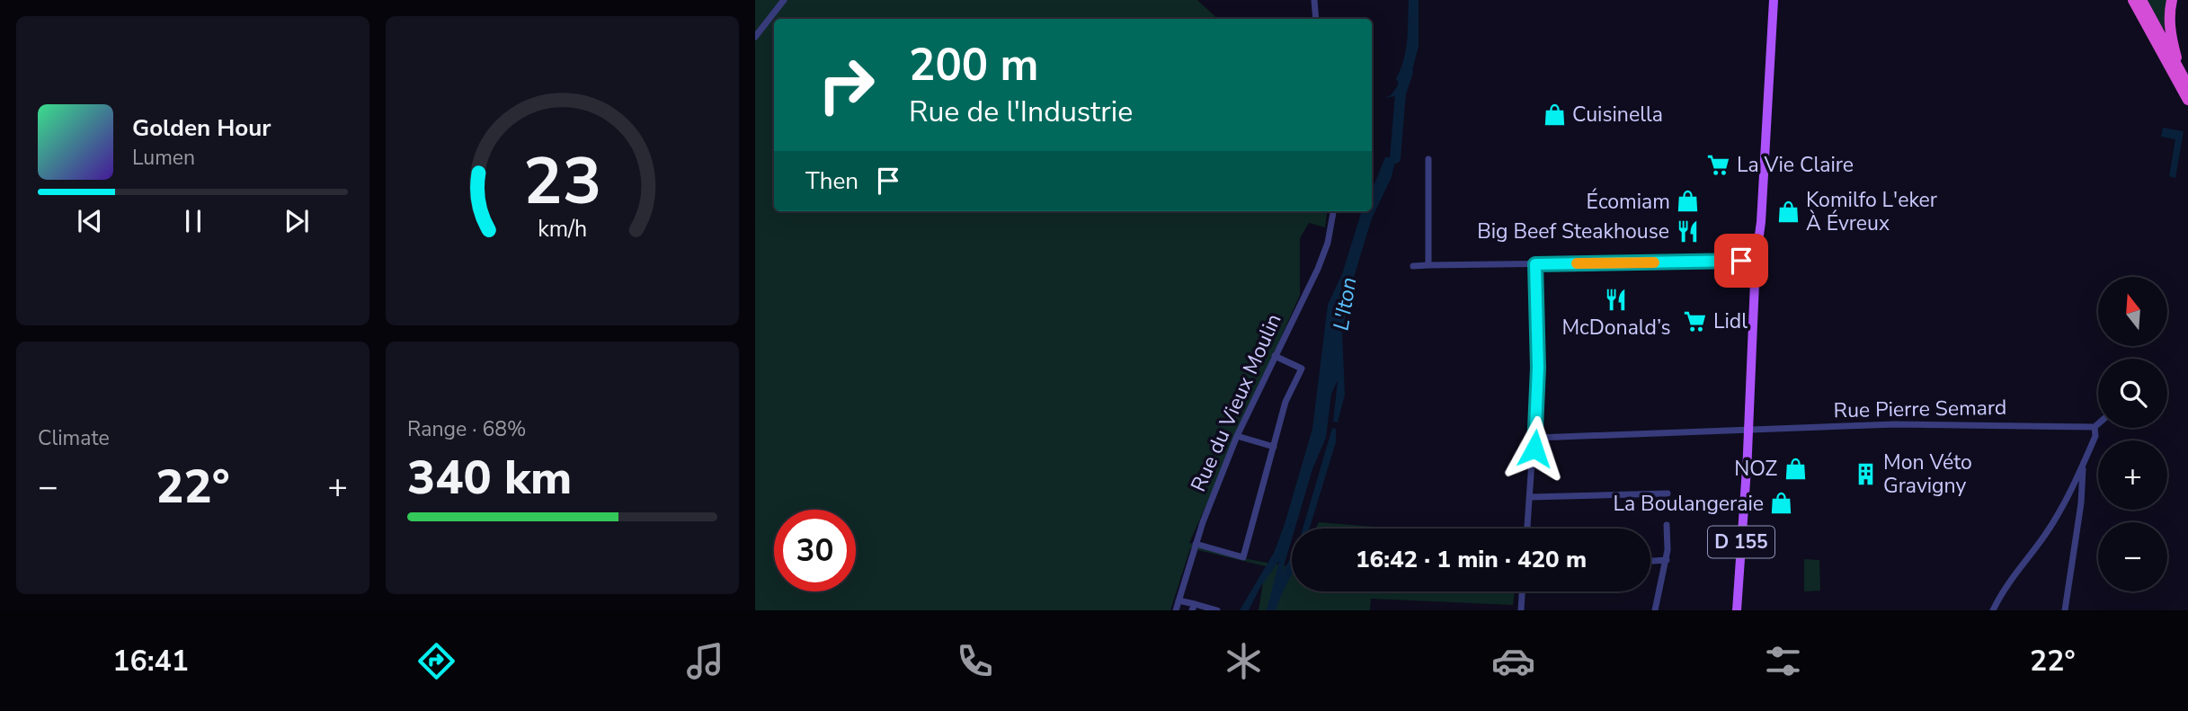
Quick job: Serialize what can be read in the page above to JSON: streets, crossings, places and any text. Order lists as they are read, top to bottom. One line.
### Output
{"streets":{"main road":["D 155"],"street":["Rue du Vieux Moulin","Rue Pierre Semard"]},"crossings":[["Rue Pierre Semard","D 155"]],"water":["L'Iton"],"places":{"shop":["Cuisinella","Écomiam","Komilfo L'eker À Évreux","NOZ","La Boulangeraie"],"supermarket":["La Vie Claire","Lidl"],"restaurant":["Big Beef Steakhouse","McDonald’s"],"building":["Mon Véto Gravigny"]},"north":"top","page":{"turn":["200 m","Rue de l'Industrie"],"song":["Golden Hour","Lumen"],"then":"Then","map_buttons":["+","−"],"tile":["Climate",["Range · 68%","340 km"]],"heat":["−","22°","+"],"limit":"30","trip":"16:42 · 1 min · 420 m","tabs":["16:41","22°"],"gauge":["23","km/h"]}}
